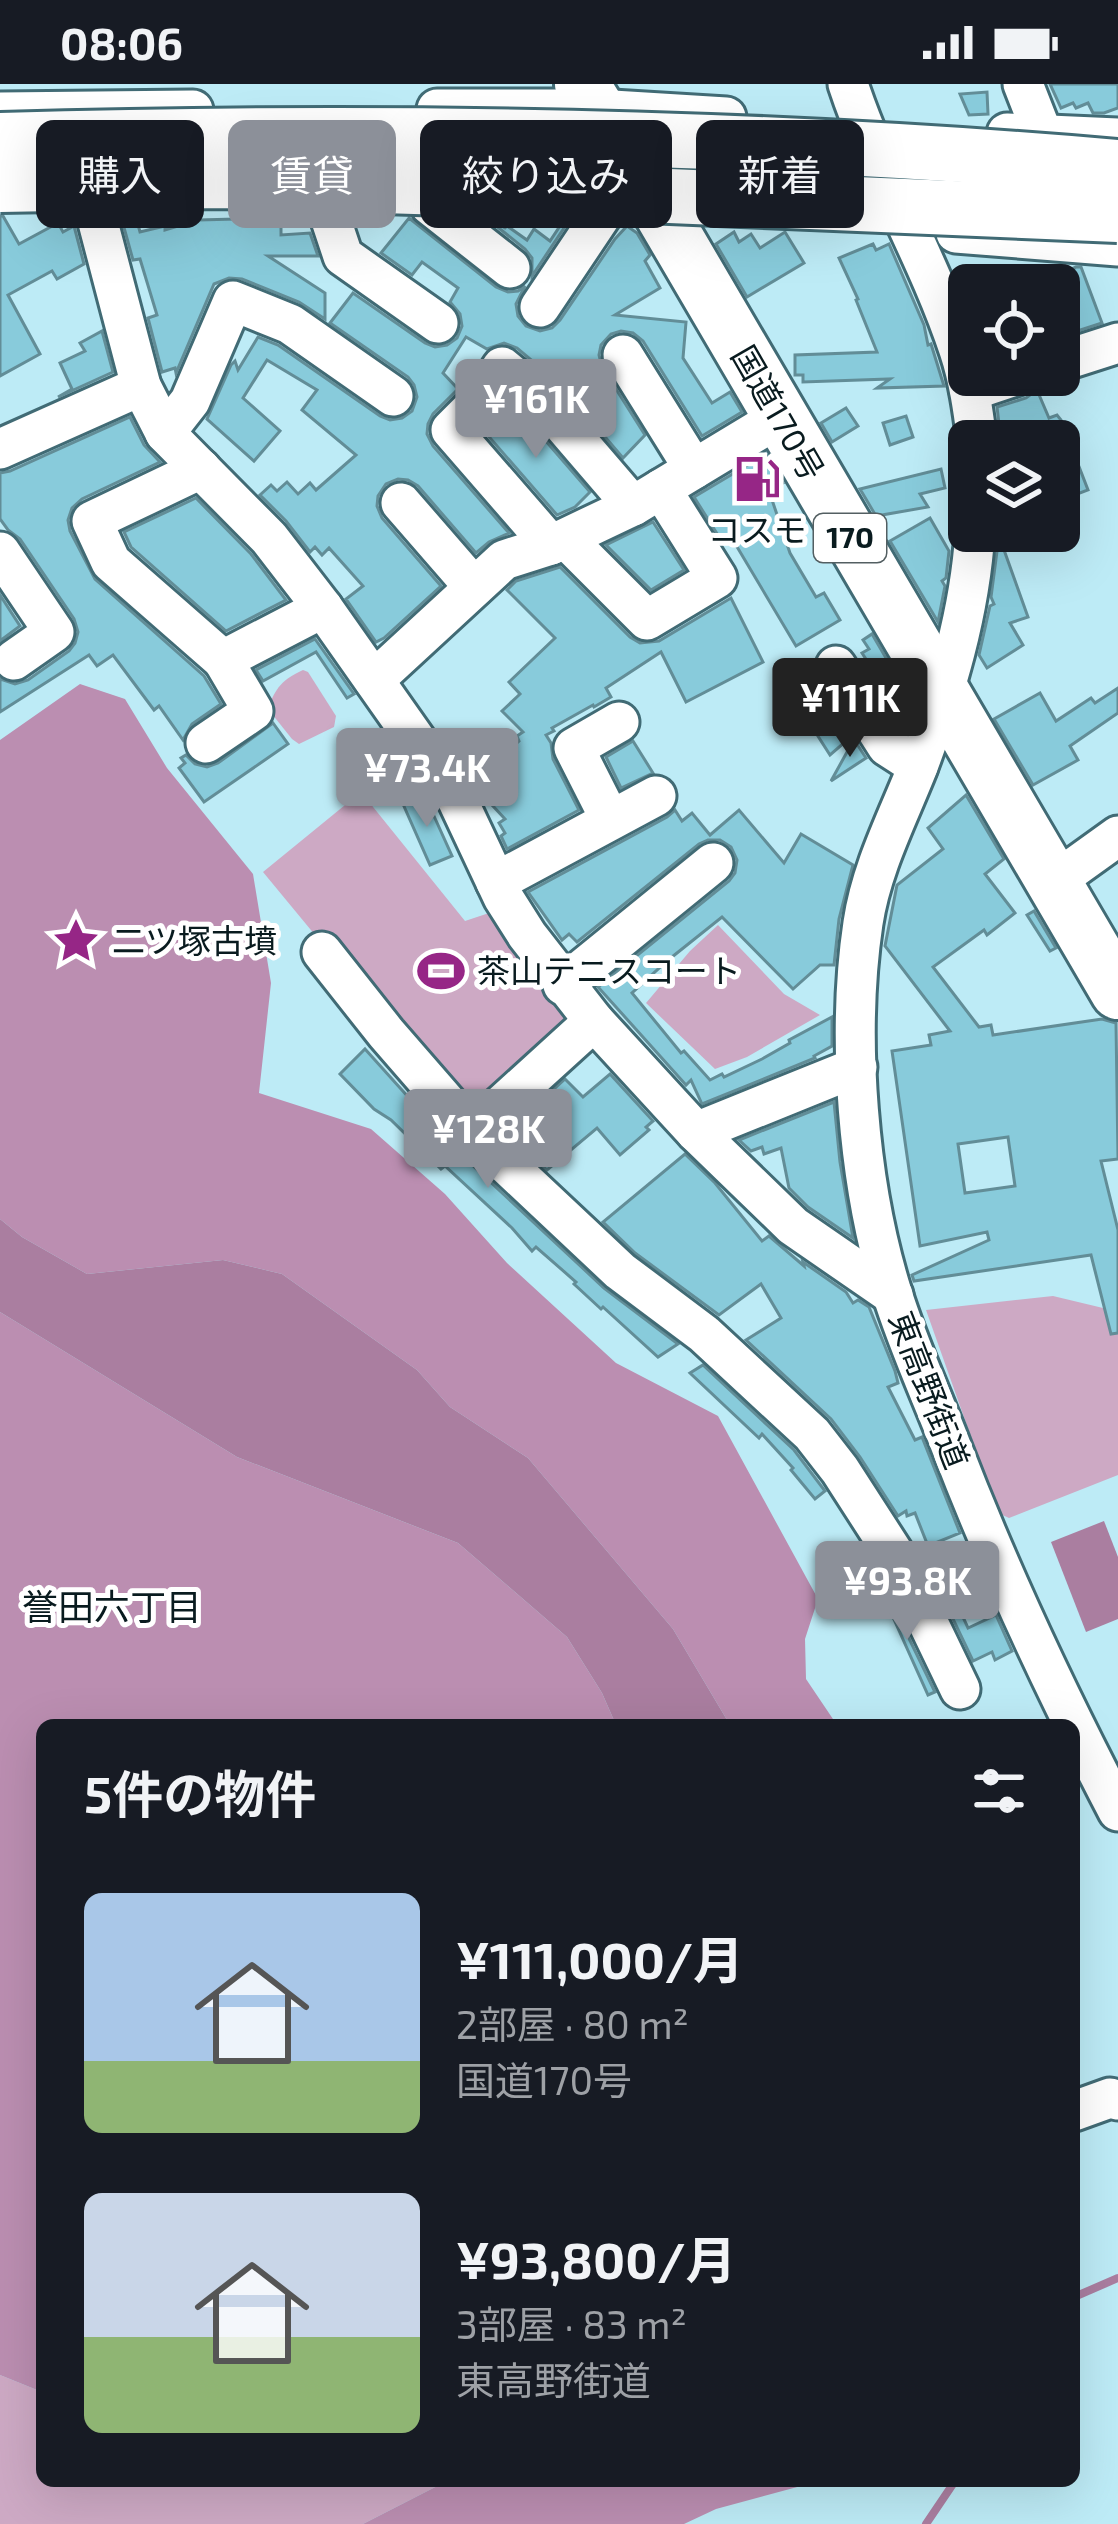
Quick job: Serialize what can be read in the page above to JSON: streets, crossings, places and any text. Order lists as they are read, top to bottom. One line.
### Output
{"streets":{"highway":["国道170号","170"],"street":["東高野街道"]},"crossings":[["国道170号","東高野街道"]],"districts":["誉田六丁目"],"places":{"fuel station":["コスモ"],"place":["二ツ塚古墳"],"sports":["茶山テニスコート"]},"page":{"status":"08:06","chip":["購入","賃貸","絞り込み","新着"],"price":["¥161K","¥111K","¥73.4K","¥128K","¥93.8K"],"heading":"5件の物件","list":[{"name":"¥111,000/月","note":"2部屋 · 80 m² · 国道170号"},{"name":"¥93,800/月","note":"3部屋 · 83 m² · 東高野街道"}]}}
